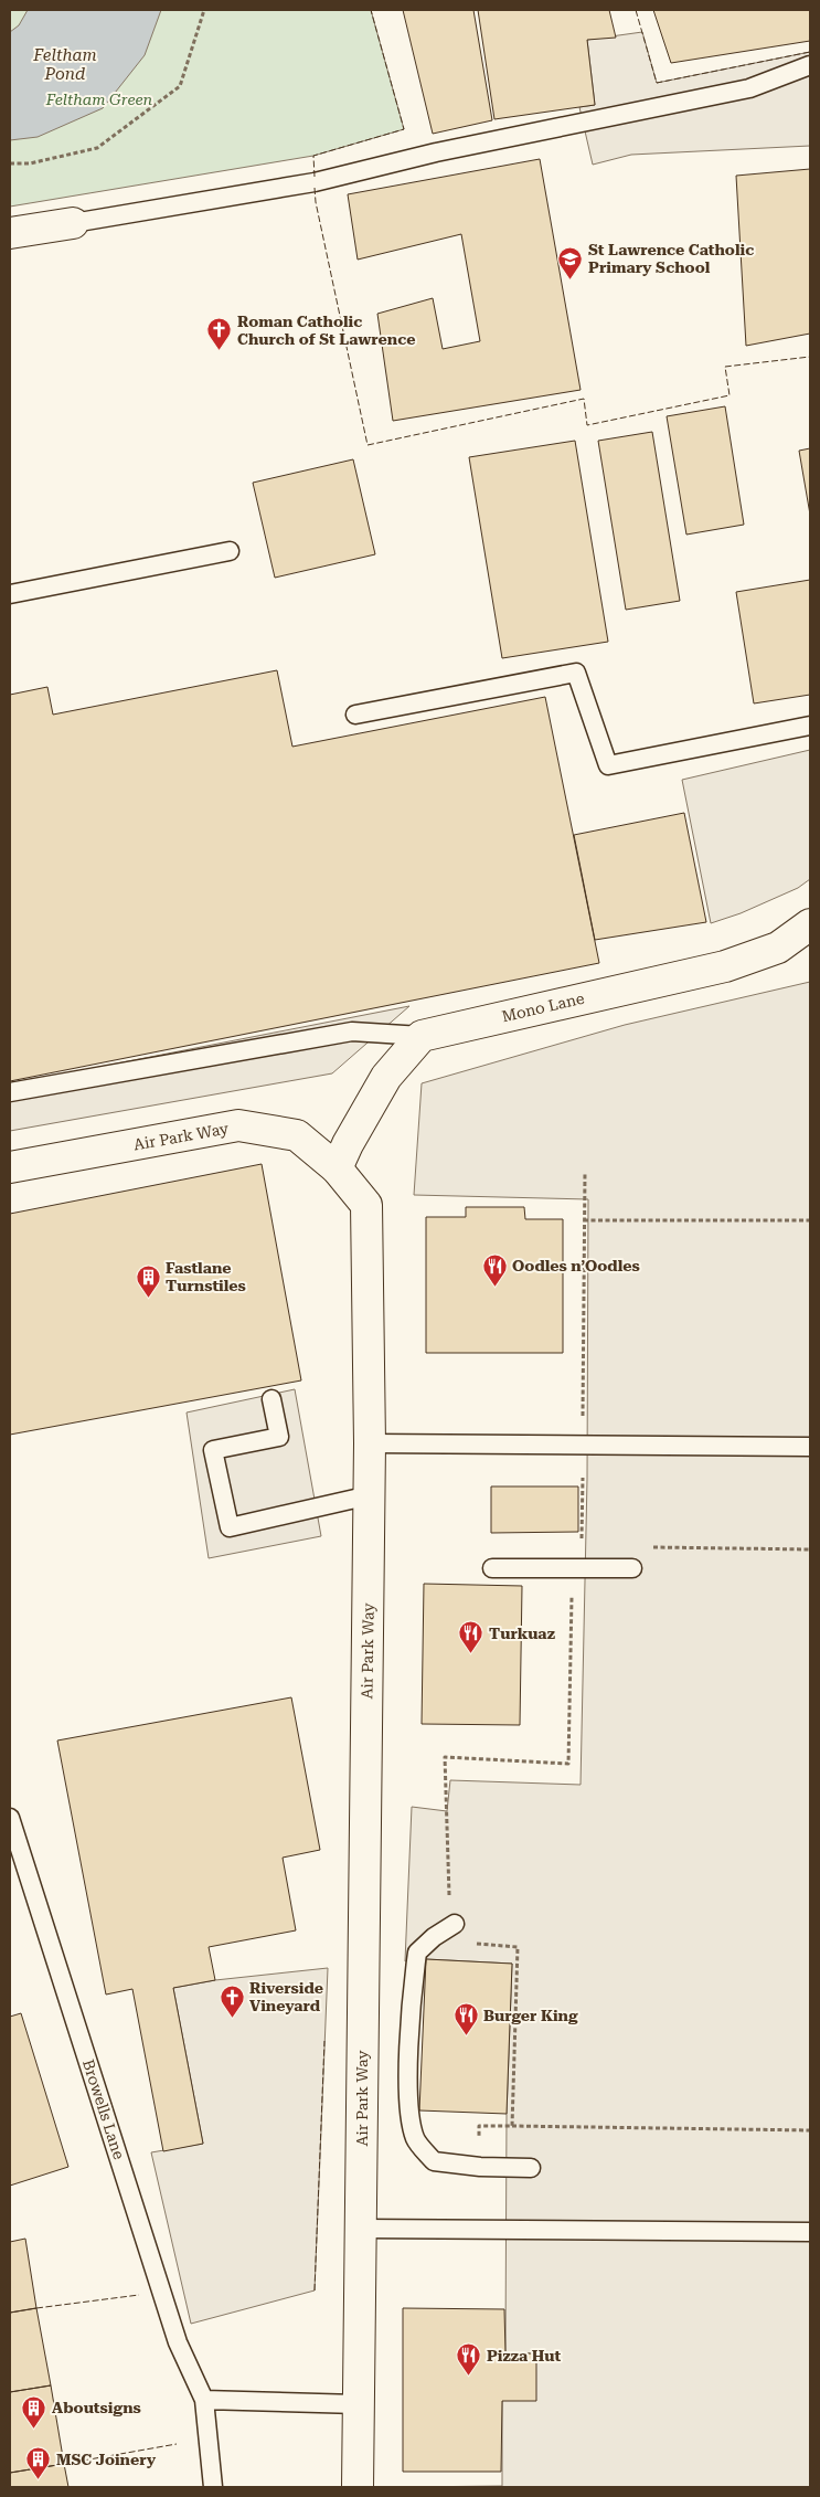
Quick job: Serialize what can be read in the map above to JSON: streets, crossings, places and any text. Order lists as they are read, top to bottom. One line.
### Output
{"streets":{"street":["Mono Lane","Air Park Way"],"lane":["Browells Lane"]},"water":["Feltham Pond"],"parks":["Feltham Green"],"places":{"school or university":["St Lawrence Catholic Primary School"],"church":["Roman Catholic Church of St Lawrence","Riverside Vineyard"],"restaurant":["Oodles n’Oodles","Turkuaz","Burger King","Pizza Hut"],"building":["Fastlane Turnstiles","Aboutsigns","MSC Joinery"]}}
